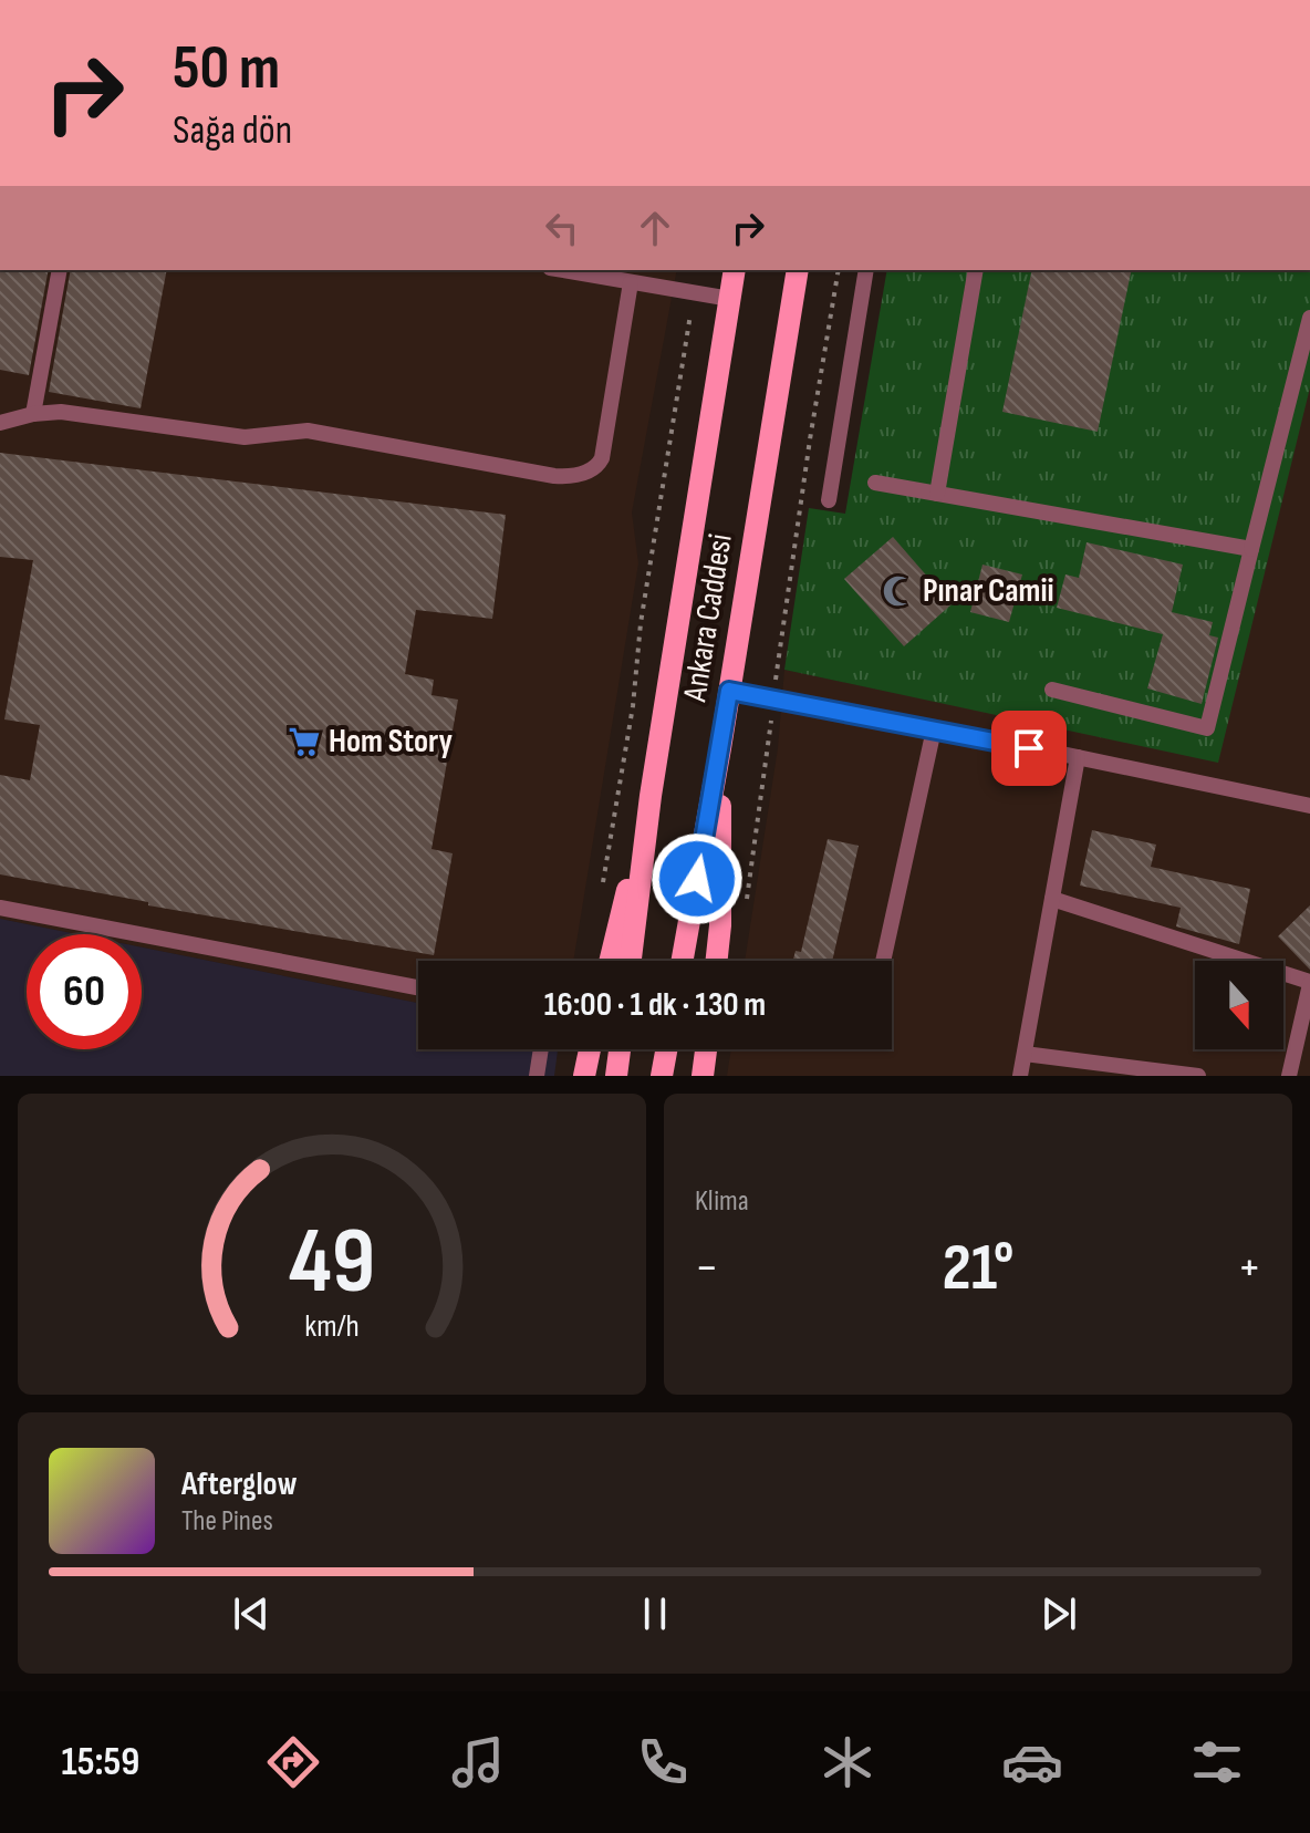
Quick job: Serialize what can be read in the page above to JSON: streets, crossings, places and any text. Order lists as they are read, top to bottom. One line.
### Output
{"streets":{"main road":["Ankara Caddesi"]},"places":{"mosque":["Pınar Camii"],"supermarket":["Hom Story"]},"north":"bottom","page":{"turn":["50 m","Sağa dön"],"limit":"60","trip":"16:00 · 1 dk · 130 m","tile":"Klima","heat":["−","21°","+"],"song":["Afterglow","The Pines"],"tabs":"15:59","gauge":["49","km/h"]}}
